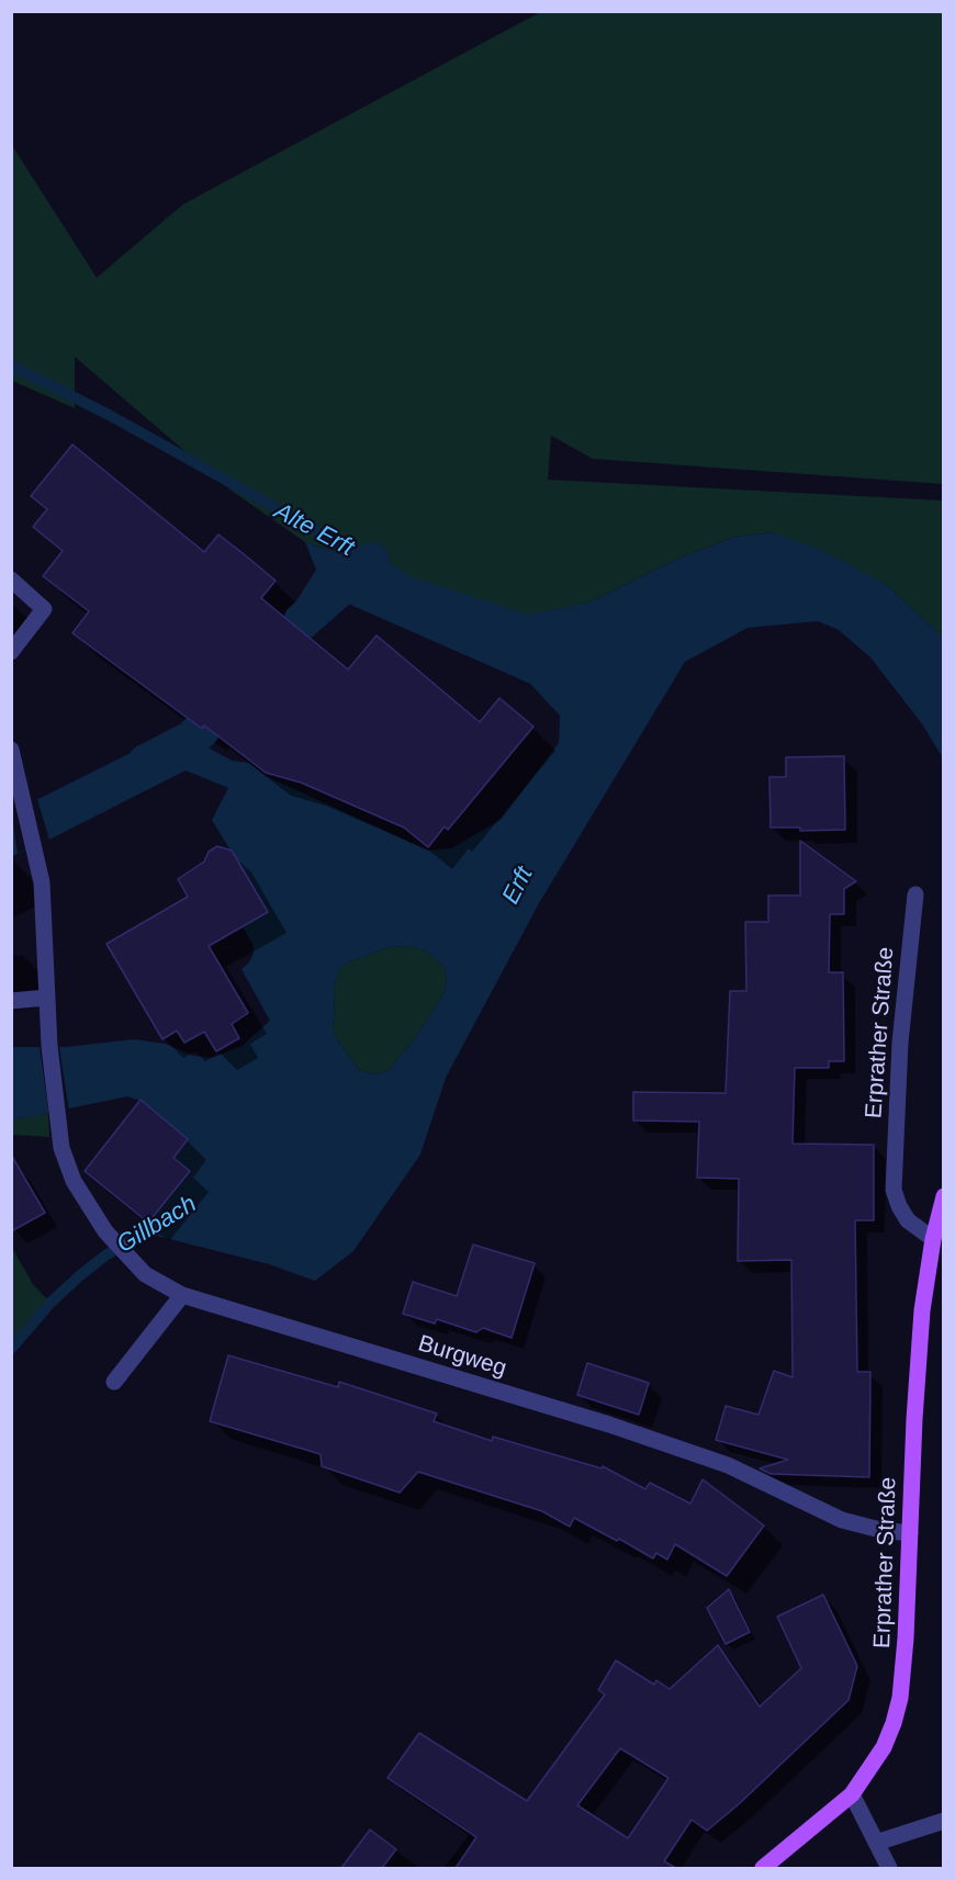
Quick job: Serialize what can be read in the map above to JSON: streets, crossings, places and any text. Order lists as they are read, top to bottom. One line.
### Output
{"streets":{"main road":["Erprather Straße"],"street":["Burgweg"]},"crossings":[["Erprather Straße","Burgweg"]],"water":["Alte Erft","Erft","Gillbach"]}
